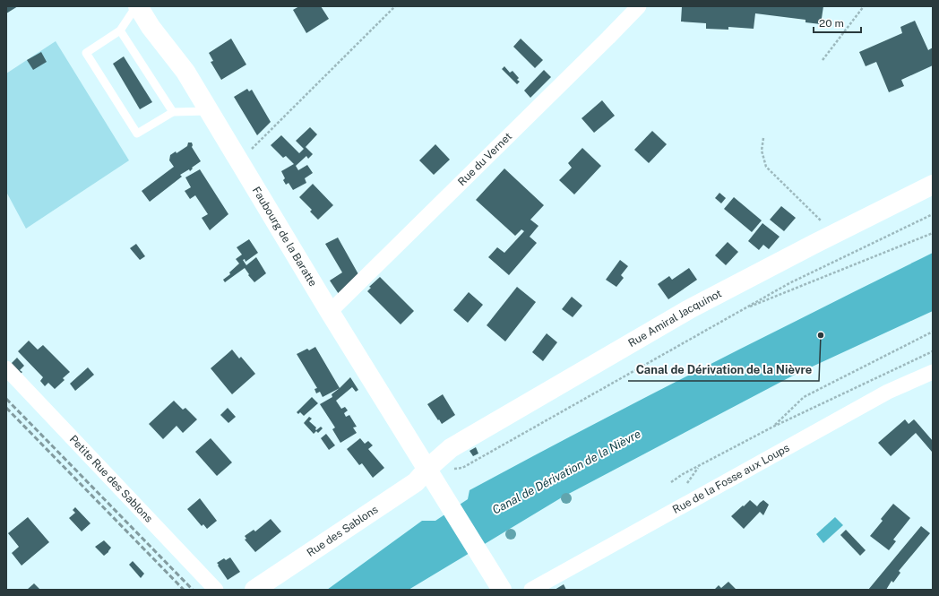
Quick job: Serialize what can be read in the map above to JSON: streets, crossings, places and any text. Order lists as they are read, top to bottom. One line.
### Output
{"streets":{"main road":["Faubourg de la Baratte","Rue Amiral Jacquinot","Rue des Sablons"],"street":["Rue du Vernet","Petite Rue des Sablons","Rue de la Fosse aux Loups"]},"crossings":[["Rue du Vernet","Faubourg de la Baratte"],["Faubourg de la Baratte","Rue Amiral Jacquinot"],["Faubourg de la Baratte","Rue des Sablons"],["Rue Amiral Jacquinot","Rue des Sablons"]],"water":["Canal de Dérivation de la Nièvre"],"places":["Canal de Dérivation de la Nièvre"],"scale_bar":"20 m"}
